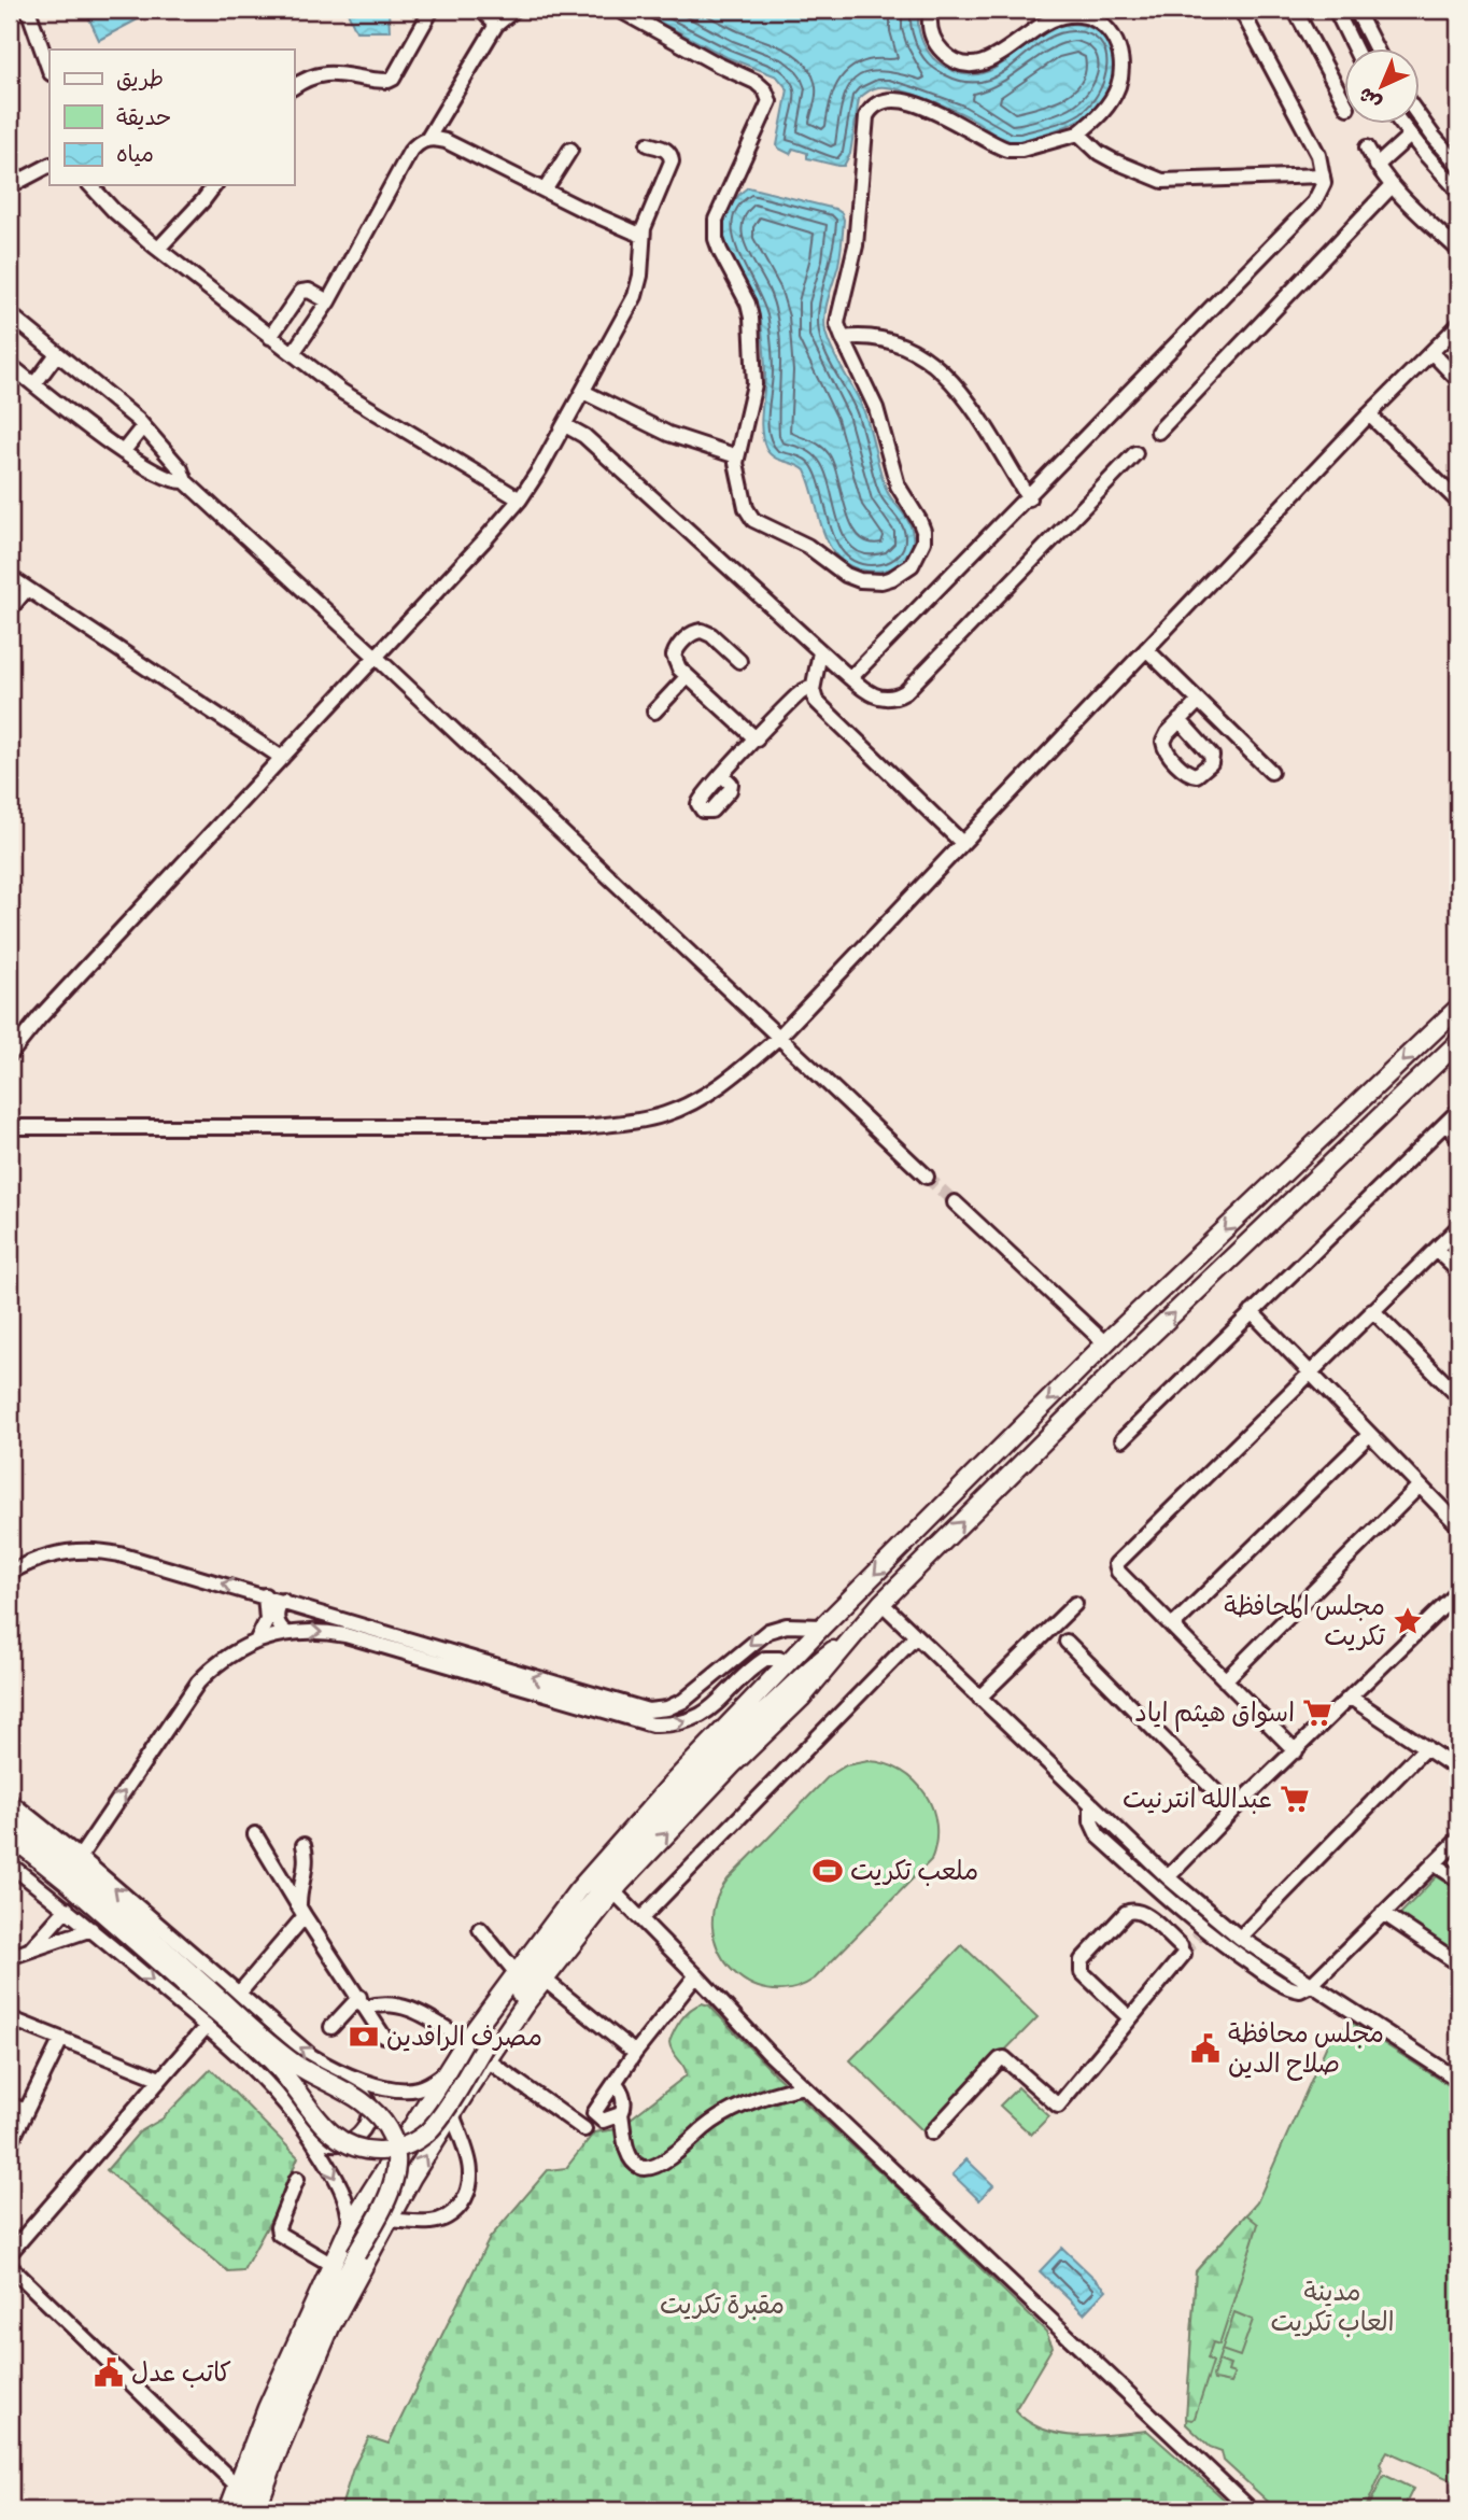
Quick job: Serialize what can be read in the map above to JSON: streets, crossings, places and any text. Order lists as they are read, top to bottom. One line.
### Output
{"parks":["مدينة العاب تكريت","مقبرة تكريت"],"places":{"place":["مجلس المحافظة تكريت"],"supermarket":["اسواق هيثم اياد","عبدالله انترنيت"],"sports":["ملعب تكريت"],"bank":["مصرف الرافدين"],"public building":["مجلس محافظة صلاح الدين","كاتب عدل"]},"legend":["طريق","حديقة","مياه"],"north":"bottom left"}
